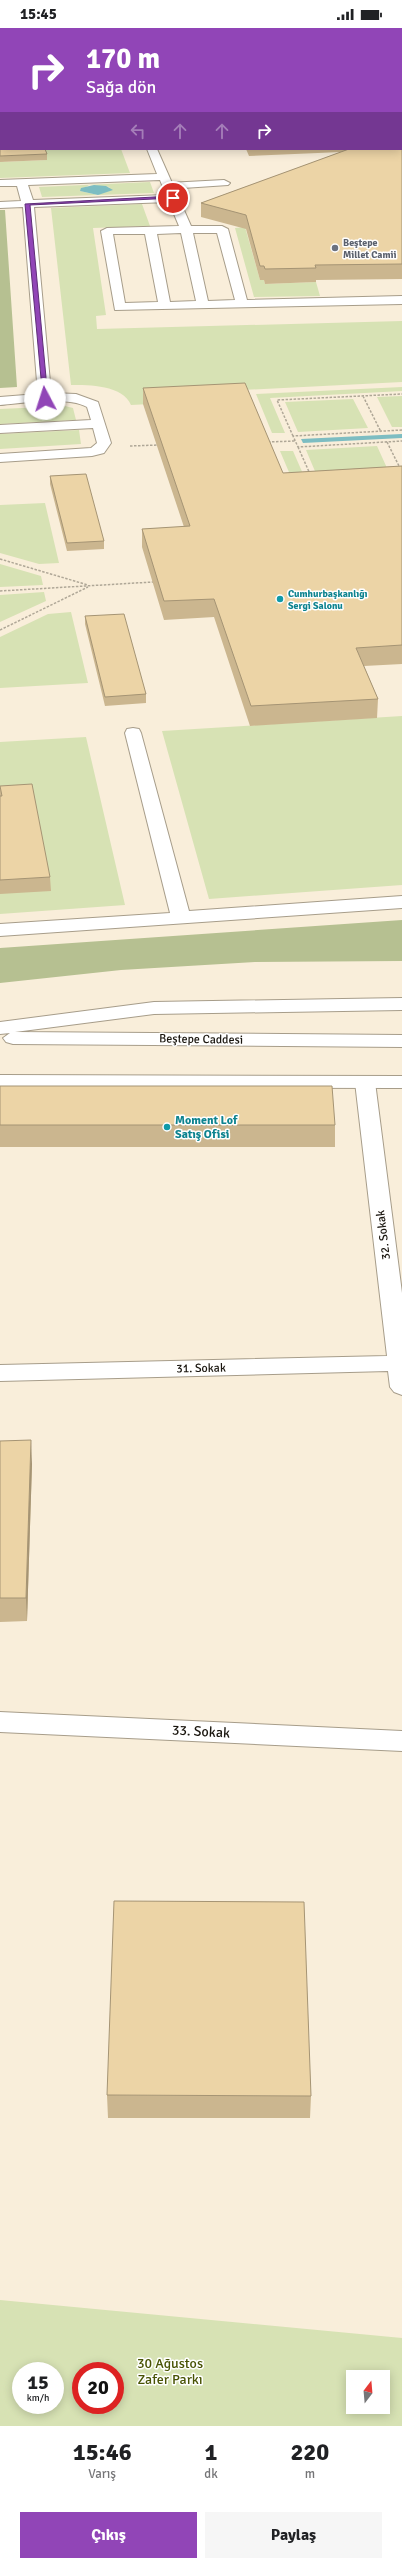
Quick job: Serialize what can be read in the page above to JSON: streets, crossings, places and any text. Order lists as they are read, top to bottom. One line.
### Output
{"streets":{"main road":["Beştepe Caddesi","32. Sokak","31. Sokak","33. Sokak"]},"crossings":[["32. Sokak","31. Sokak"]],"parks":["30 Ağustos Zafer Parkı"],"places":["Beştepe Millet Camii","Cumhurbaşkanlığı Sergi Salonu","Moment Lof Satış Ofisi"],"north":"top","page":{"status":"15:45","turn":["170 m","Sağa dön"],"speed":"15 km/h","limit":"20","eta":["15:46","Varış","1","dk","220","m"],"buttons":["Çıkış","Paylaş"]}}
